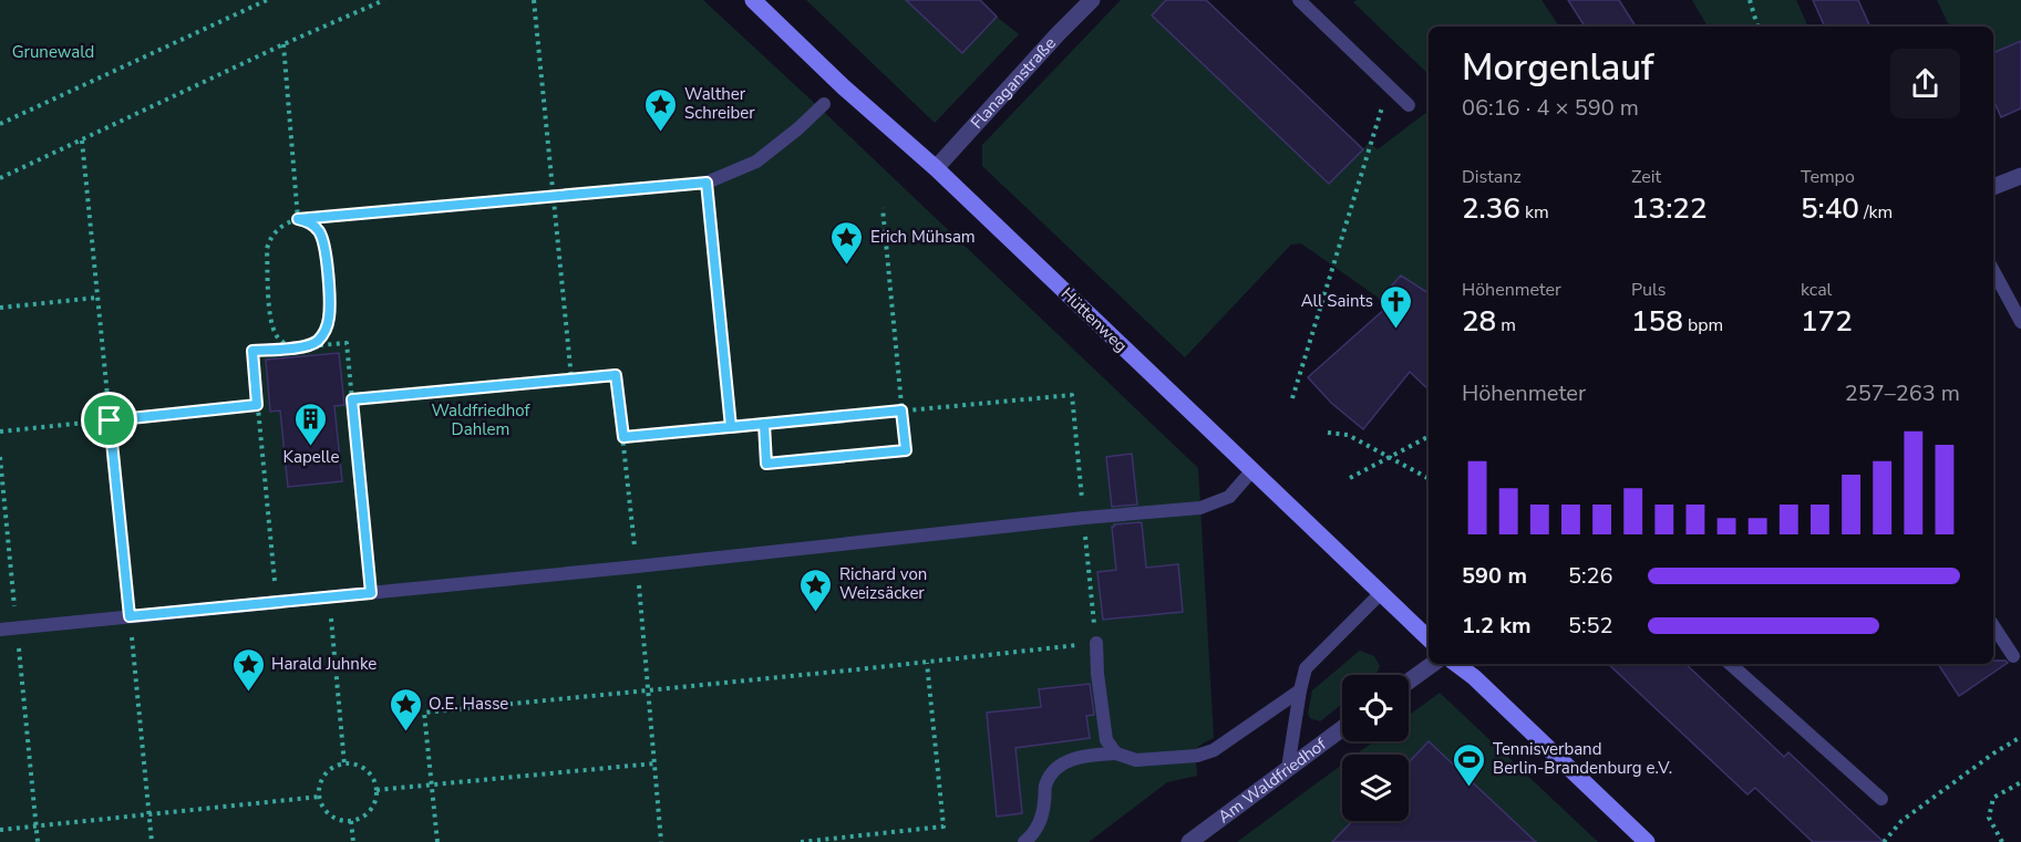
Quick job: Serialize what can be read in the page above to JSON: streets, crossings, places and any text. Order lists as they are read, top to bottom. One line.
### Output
{"streets":{"main road":["Hüttenweg"],"street":["Flanaganstraße","Am Waldfriedhof"]},"crossings":[["Flanaganstraße","Hüttenweg"]],"parks":["Grunewald","Waldfriedhof Dahlem"],"places":{"place":["Walther Schreiber","Erich Mühsam","Richard von Weizsäcker","Harald Juhnke","O.E. Hasse"],"church":["All Saints"],"building":["Kapelle"],"sports":["Tennisverband Berlin-Brandenburg e.V."]},"page":{"heading":["Morgenlauf","06:16 · 4 × 590 m"],"stats":[["Distanz","2.36 km"],["Zeit","13:22"],["Tempo","5:40 /km"],["Höhenmeter","28 m"],["Puls","158 bpm"],["kcal","172"]],"chart":["Höhenmeter","257–263 m"],"list":[{"name":"590 m","note":"5:26"},{"name":"1.2 km","note":"5:52"}]}}
